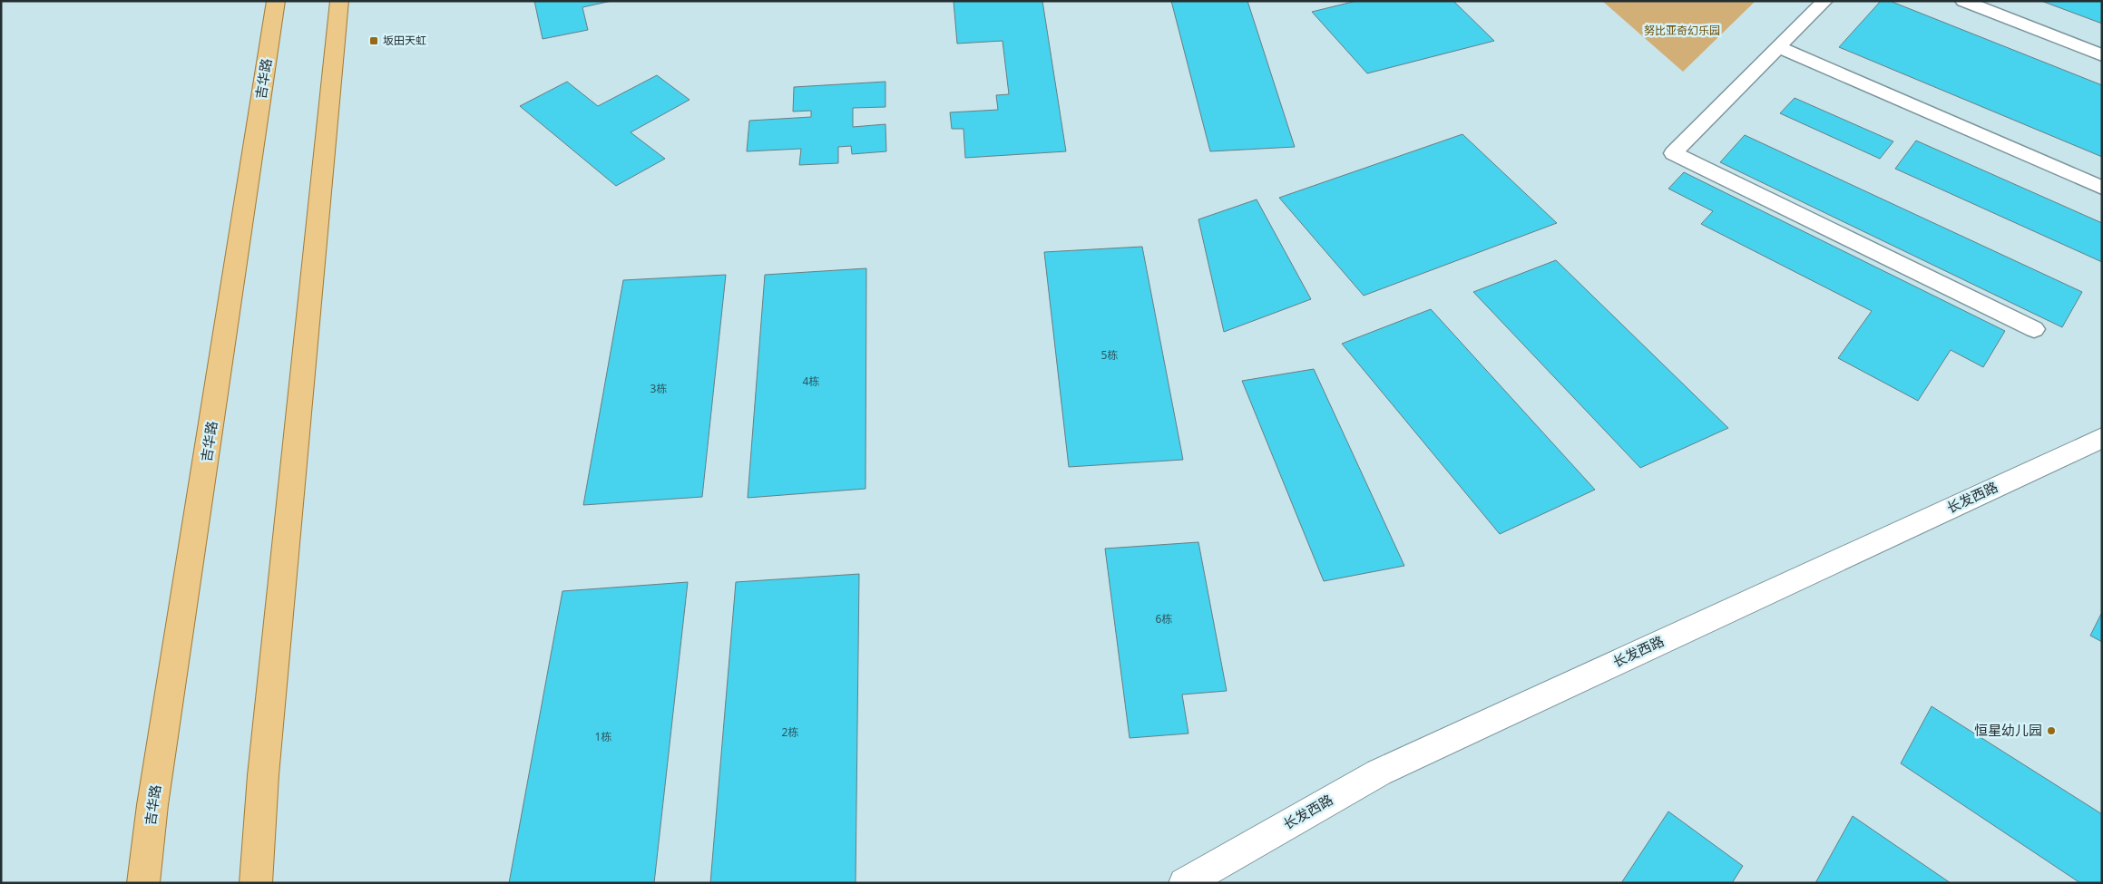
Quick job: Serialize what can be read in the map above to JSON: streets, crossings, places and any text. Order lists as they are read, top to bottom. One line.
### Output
{"streets":{"main road":["吉华路"],"street":["长发西路"]},"parks":["努比亚奇幻乐园"],"places":{"transit":["坂田天虹"],"other":["恒星幼儿园"]},"house_numbers":["5栋","4栋","3栋","6栋","2栋","1栋"]}
